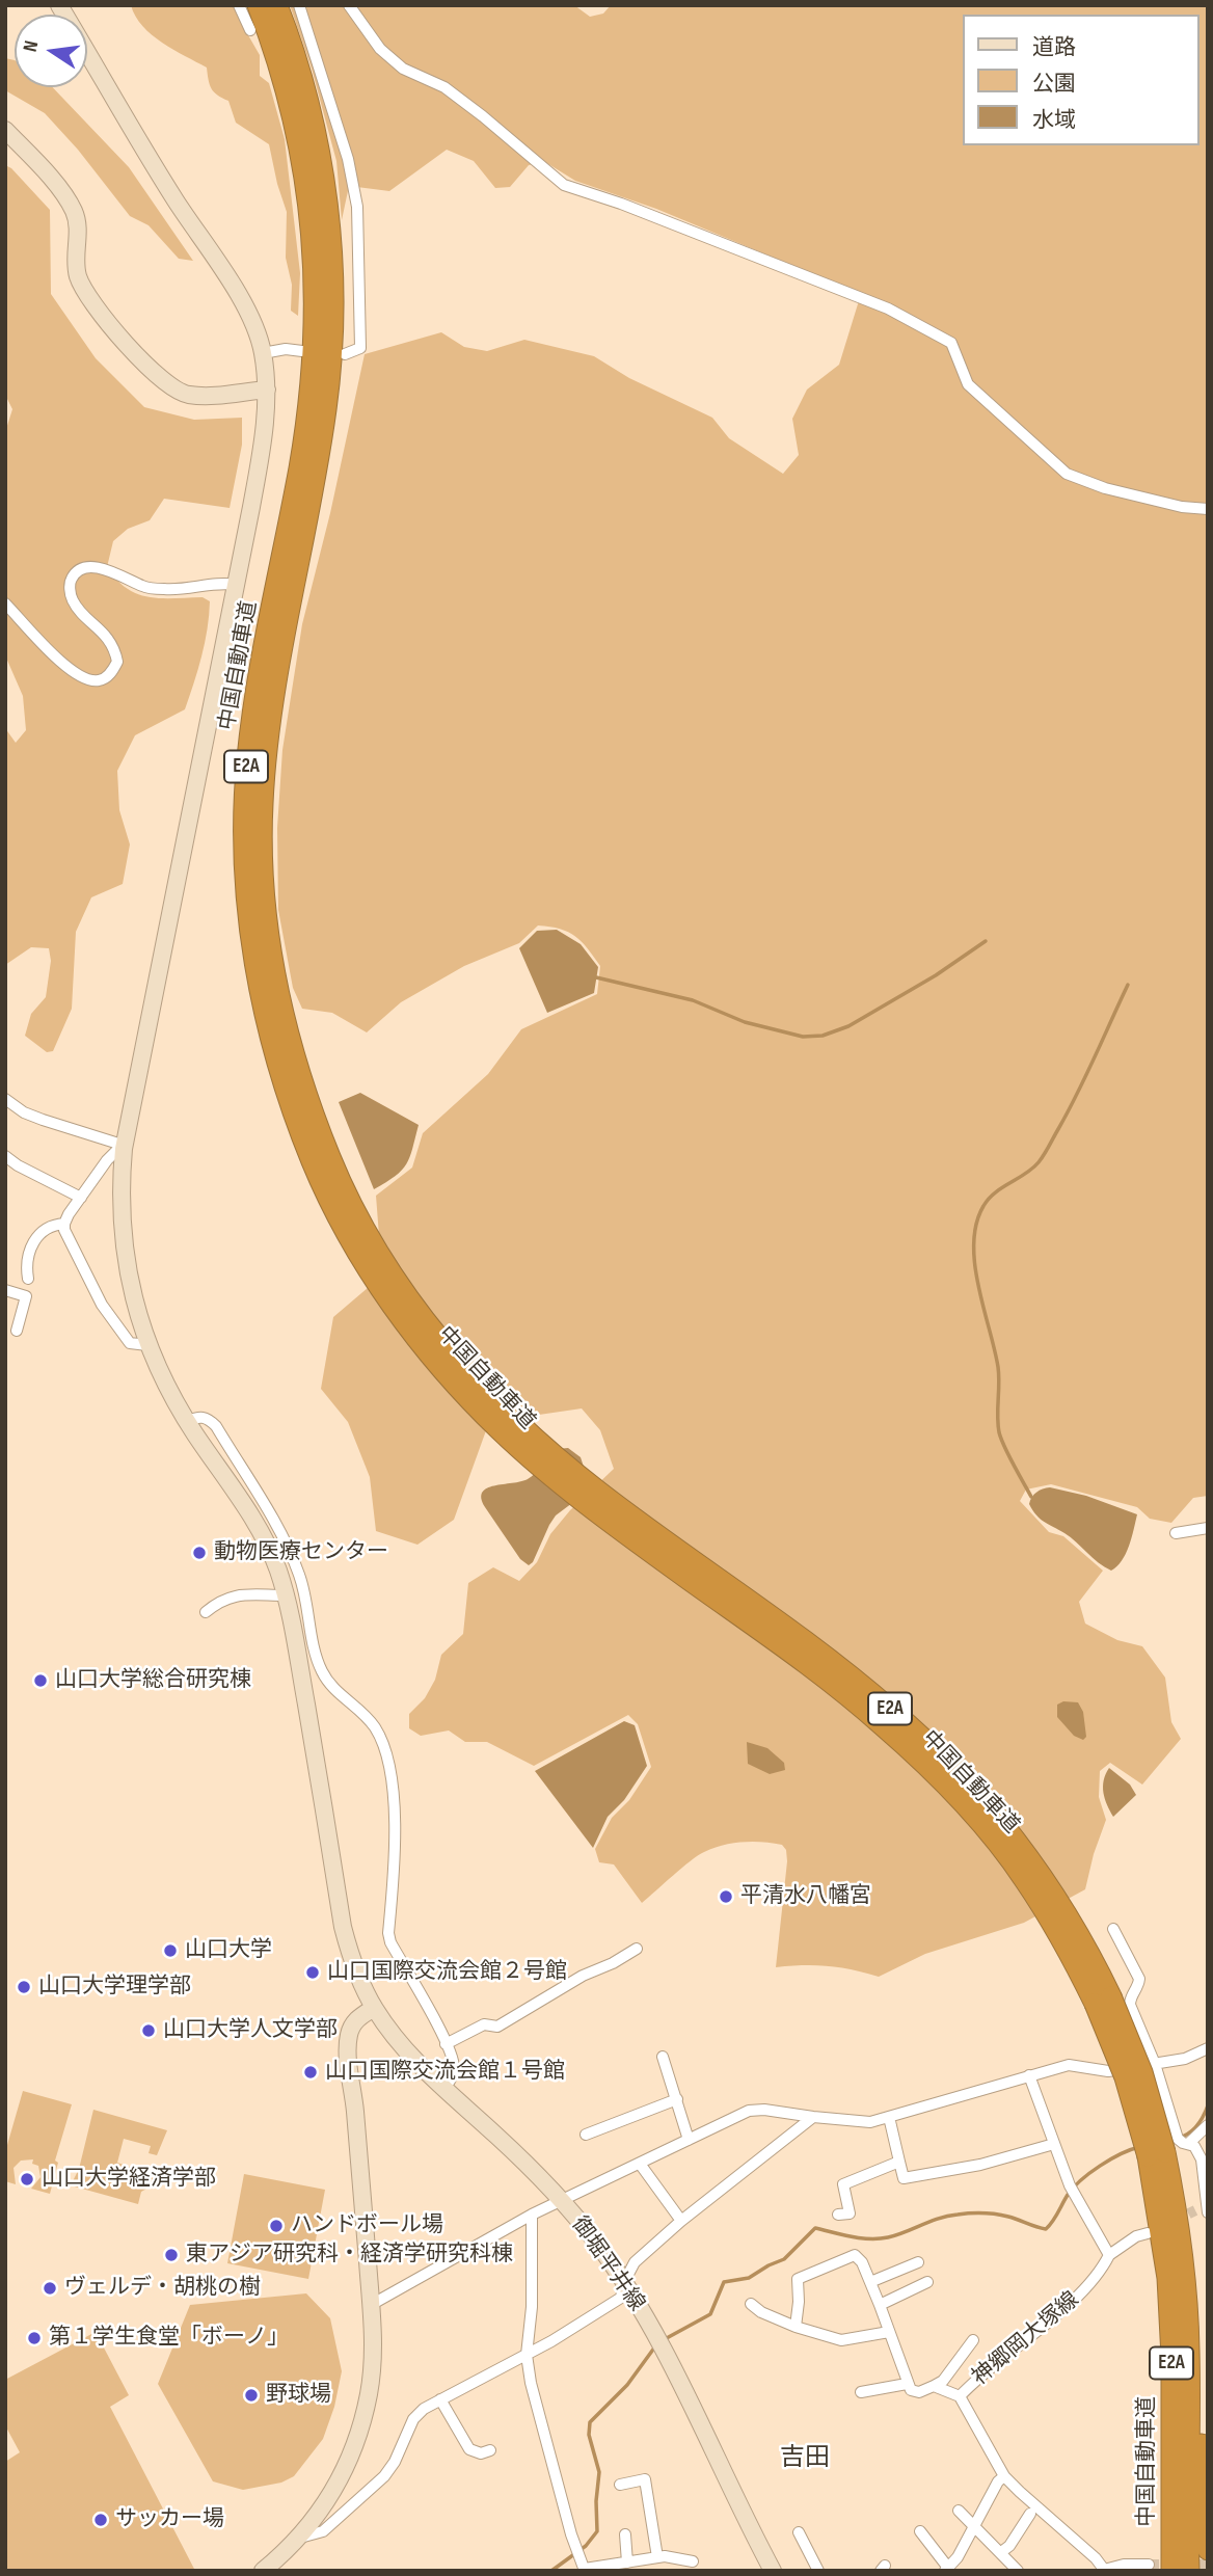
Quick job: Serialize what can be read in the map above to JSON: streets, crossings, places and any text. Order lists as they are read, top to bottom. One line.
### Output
{"streets":{"highway":["中国自動車道","E2A"],"street":["御堀平井線","神郷岡大塚線"]},"districts":["吉田"],"places":["動物医療センター","山口大学総合研究棟","平清水八幡宮","山口大学","山口国際交流会館２号館","山口大学理学部","山口大学人文学部","山口国際交流会館１号館","山口大学経済学部","ハンドボール場","東アジア研究科・経済学研究科棟","ヴェルデ・胡桃の樹","第１学生食堂「ボーノ」","野球場","サッカー場"],"legend":["道路","公園","水域"],"north":"left"}
